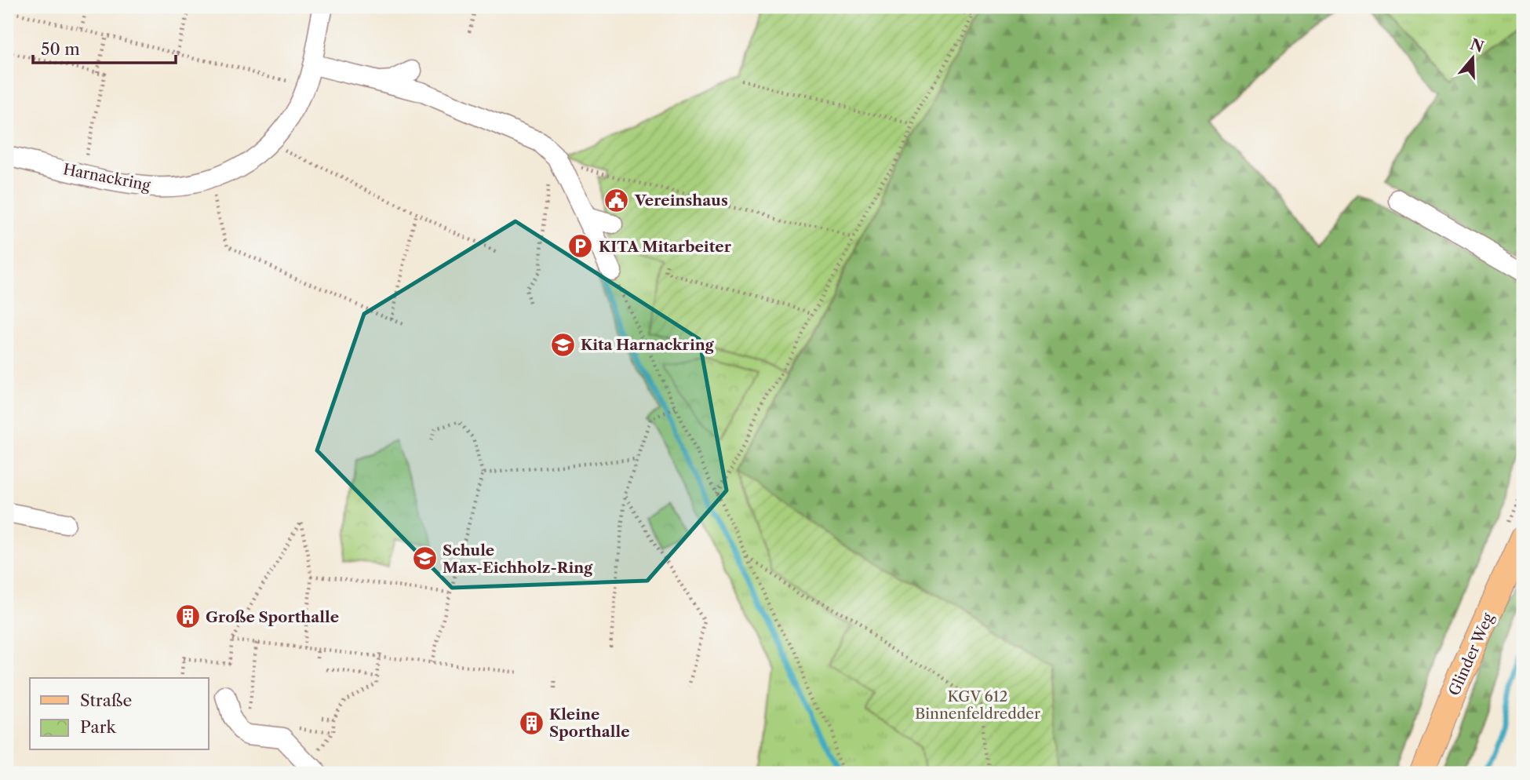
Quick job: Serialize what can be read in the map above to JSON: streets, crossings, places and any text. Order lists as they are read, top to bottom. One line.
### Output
{"streets":{"main road":["Glinder Weg"],"street":["Harnackring"]},"parks":["KGV 612 Binnenfeldredder"],"places":{"public building":["Vereinshaus"],"parking":["KITA Mitarbeiter"],"school or university":["Kita Harnackring","Schule Max-Eichholz-Ring"],"building":["Große Sporthalle","Kleine Sporthalle"]},"legend":["Straße","Park"],"scale_bar":"50 m","north":"top"}
